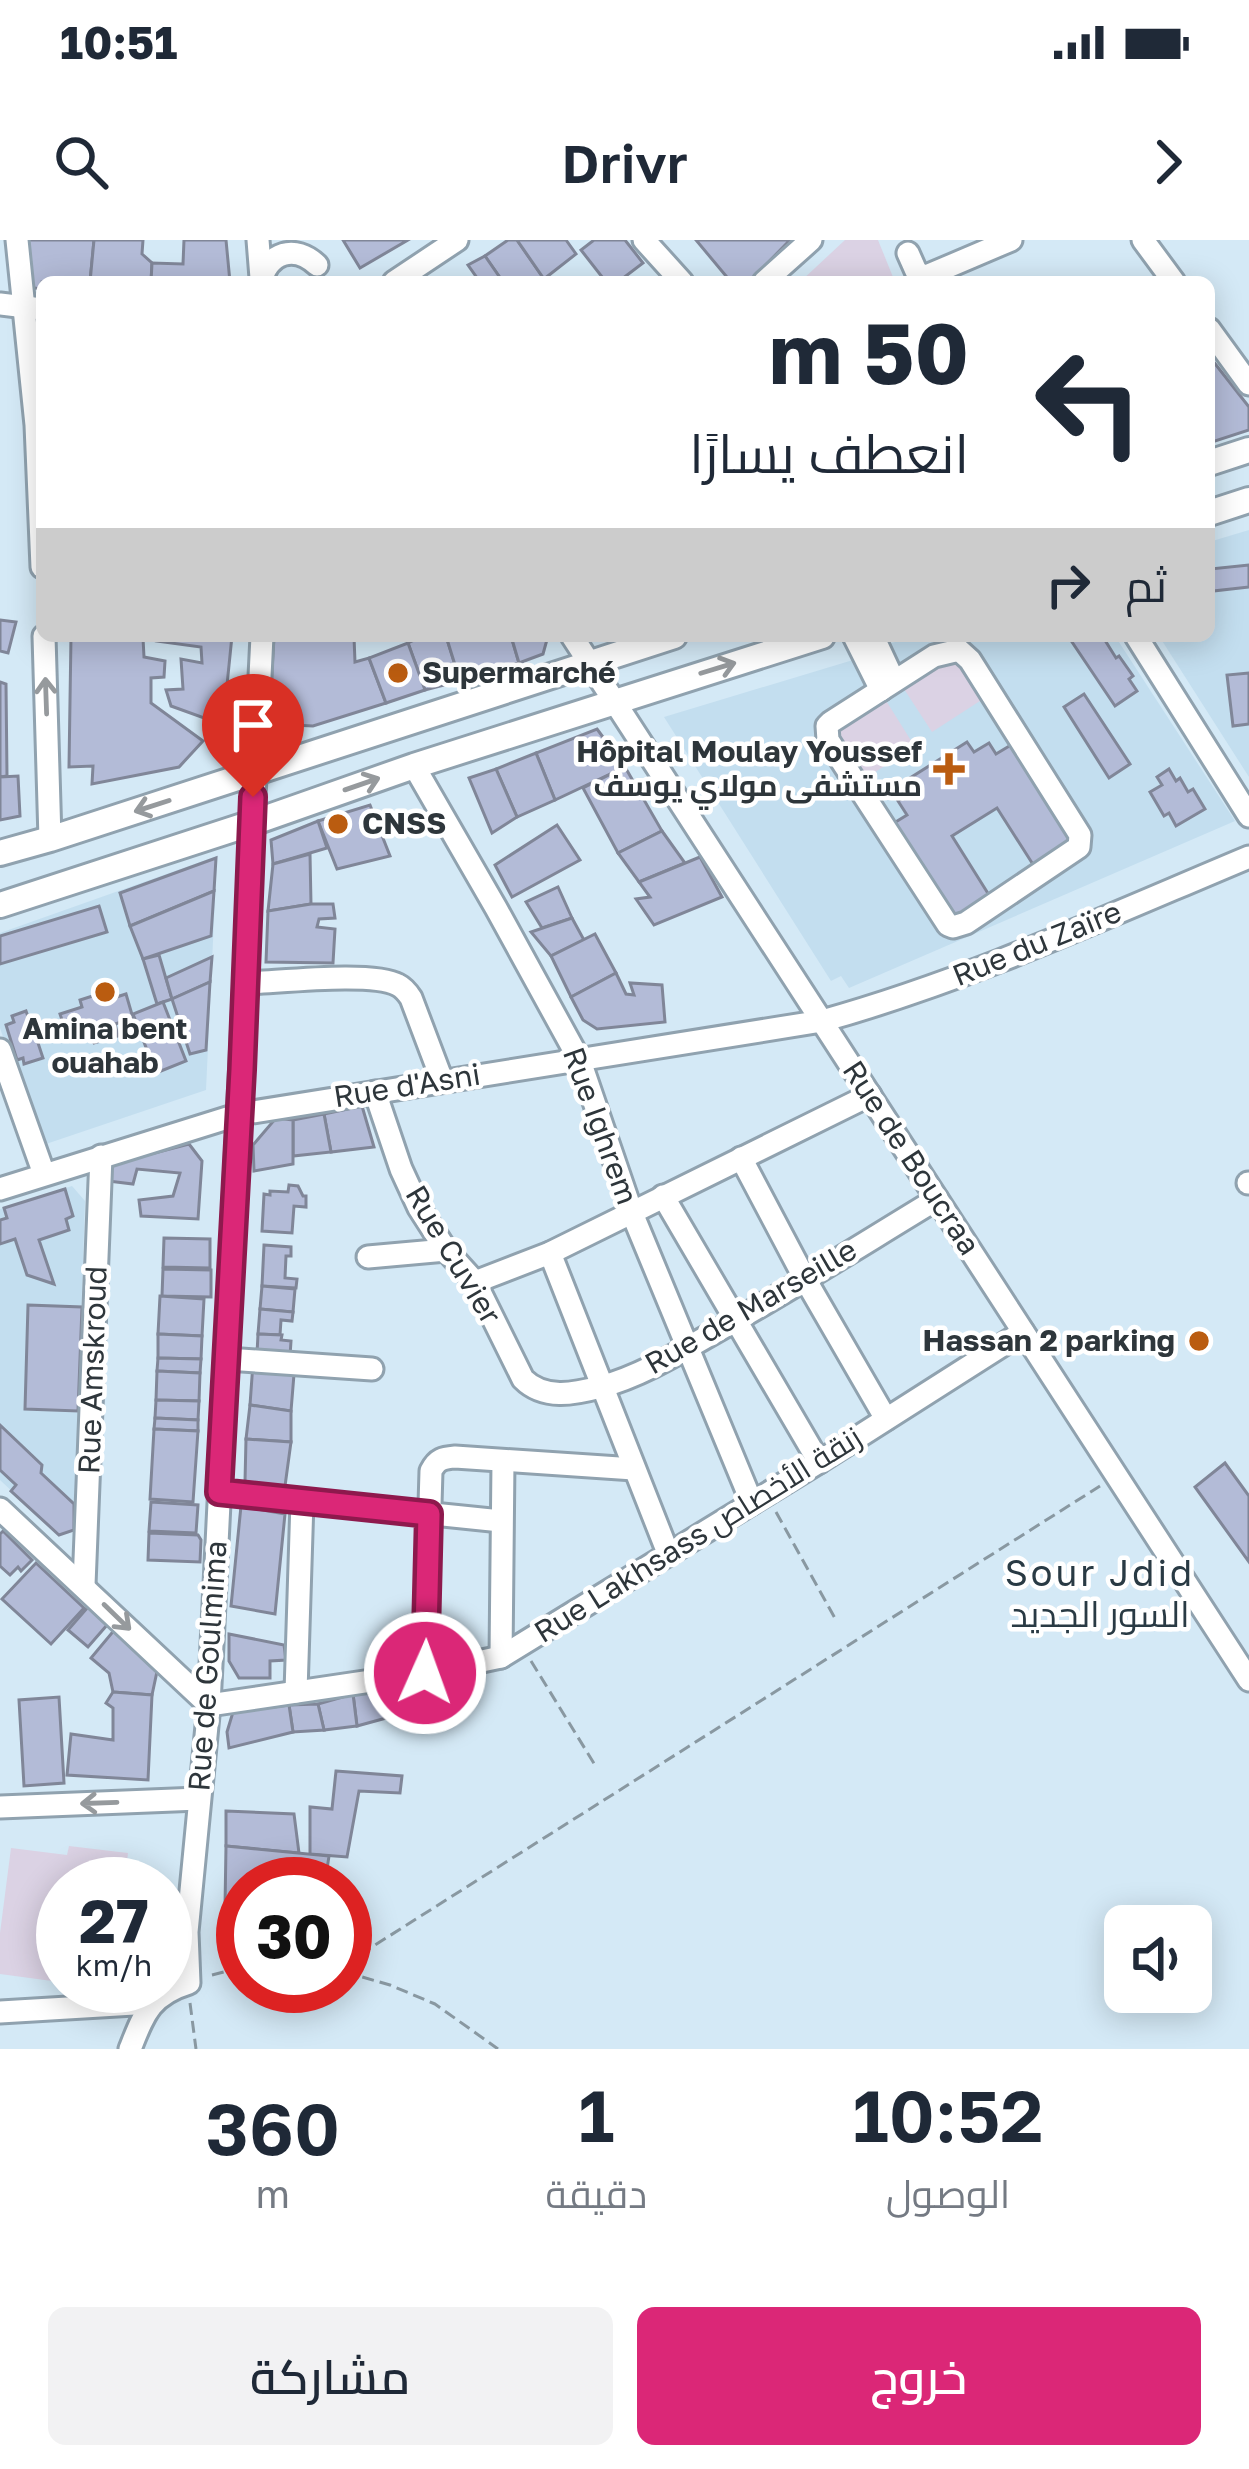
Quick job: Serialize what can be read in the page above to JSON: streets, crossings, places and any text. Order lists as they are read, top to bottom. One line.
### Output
{"streets":{"street":["Rue du Zaïre","Rue d'Asni","Rue Ighrem","Rue de Boucraa","Rue Cuvier","Rue de Marseille","Rue Amskroud","Rue Lakhsass زنقة الأخصاص","Rue de Goulmima"]},"crossings":[["Rue du Zaïre","Rue d'Asni"],["Rue du Zaïre","Rue de Boucraa"],["Rue d'Asni","Rue Ighrem"],["Rue d'Asni","Rue de Boucraa"],["Rue d'Asni","Rue Cuvier"],["Rue d'Asni","Rue Amskroud"],["Rue d'Asni","Rue de Goulmima"],["Rue Ighrem","Rue de Marseille"],["Rue Ighrem","Rue Lakhsass زنقة الأخصاص"],["Rue de Boucraa","Rue de Marseille"],["Rue de Boucraa","Rue Lakhsass زنقة الأخصاص"],["Rue Cuvier","Rue de Marseille"],["Rue Lakhsass زنقة الأخصاص","Rue de Goulmima"]],"districts":["Sour Jdid السور الجديد"],"places":{"other":["Supermarché","CNSS","Amina bent ouahab","Hassan 2 parking"],"health":["Hôpital Moulay Youssef مستشفى مولاي يوسف"]},"page":{"status":"10:51","header":"Drivr","turn":["50 m","انعطف يسارًا"],"then":"ثم","speed":"27 km/h","limit":"30","eta":["10:52","الوصول","1","دقيقة","360","m"],"buttons":["خروج","مشاركة"]}}
